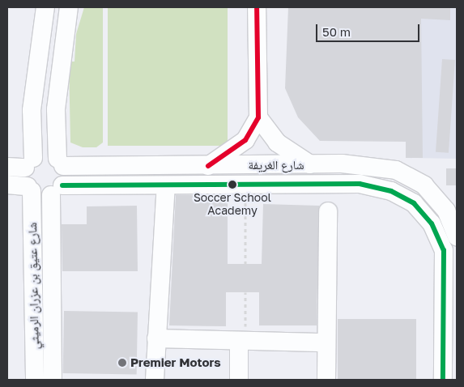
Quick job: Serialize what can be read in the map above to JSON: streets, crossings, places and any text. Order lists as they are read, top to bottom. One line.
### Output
{"streets":{"street":["شارع الغريفة","شارع عتيق بن عزران الرميثي"]},"crossings":[["شارع الغريفة","شارع عتيق بن عزران الرميثي"]],"places":["Soccer School Academy","Premier Motors"],"scale_bar":"50 m"}
